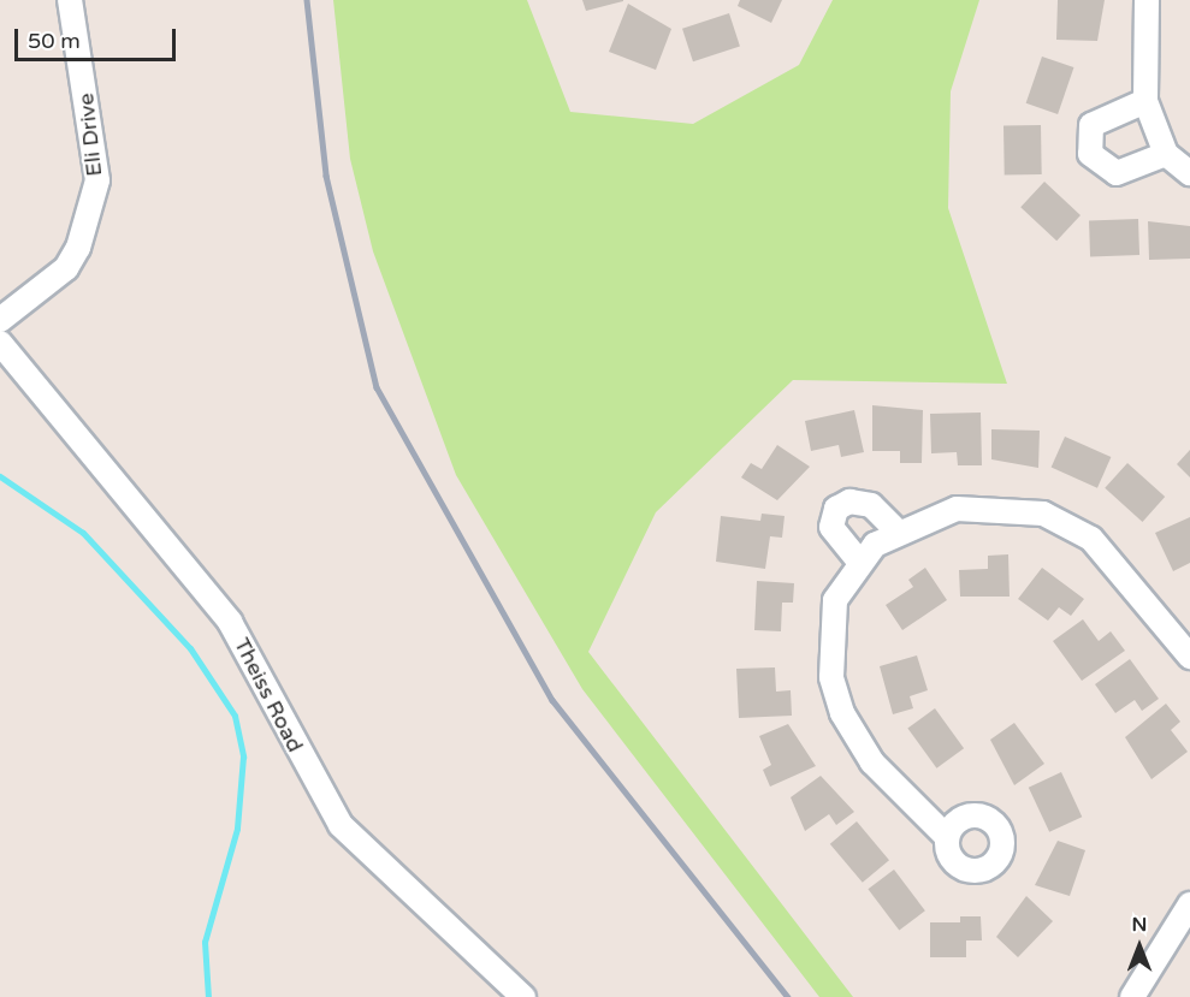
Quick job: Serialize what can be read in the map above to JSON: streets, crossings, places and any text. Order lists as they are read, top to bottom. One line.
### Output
{"streets":{"street":["Eli Drive","Theiss Road"]},"scale_bar":"50 m","north":"top"}
